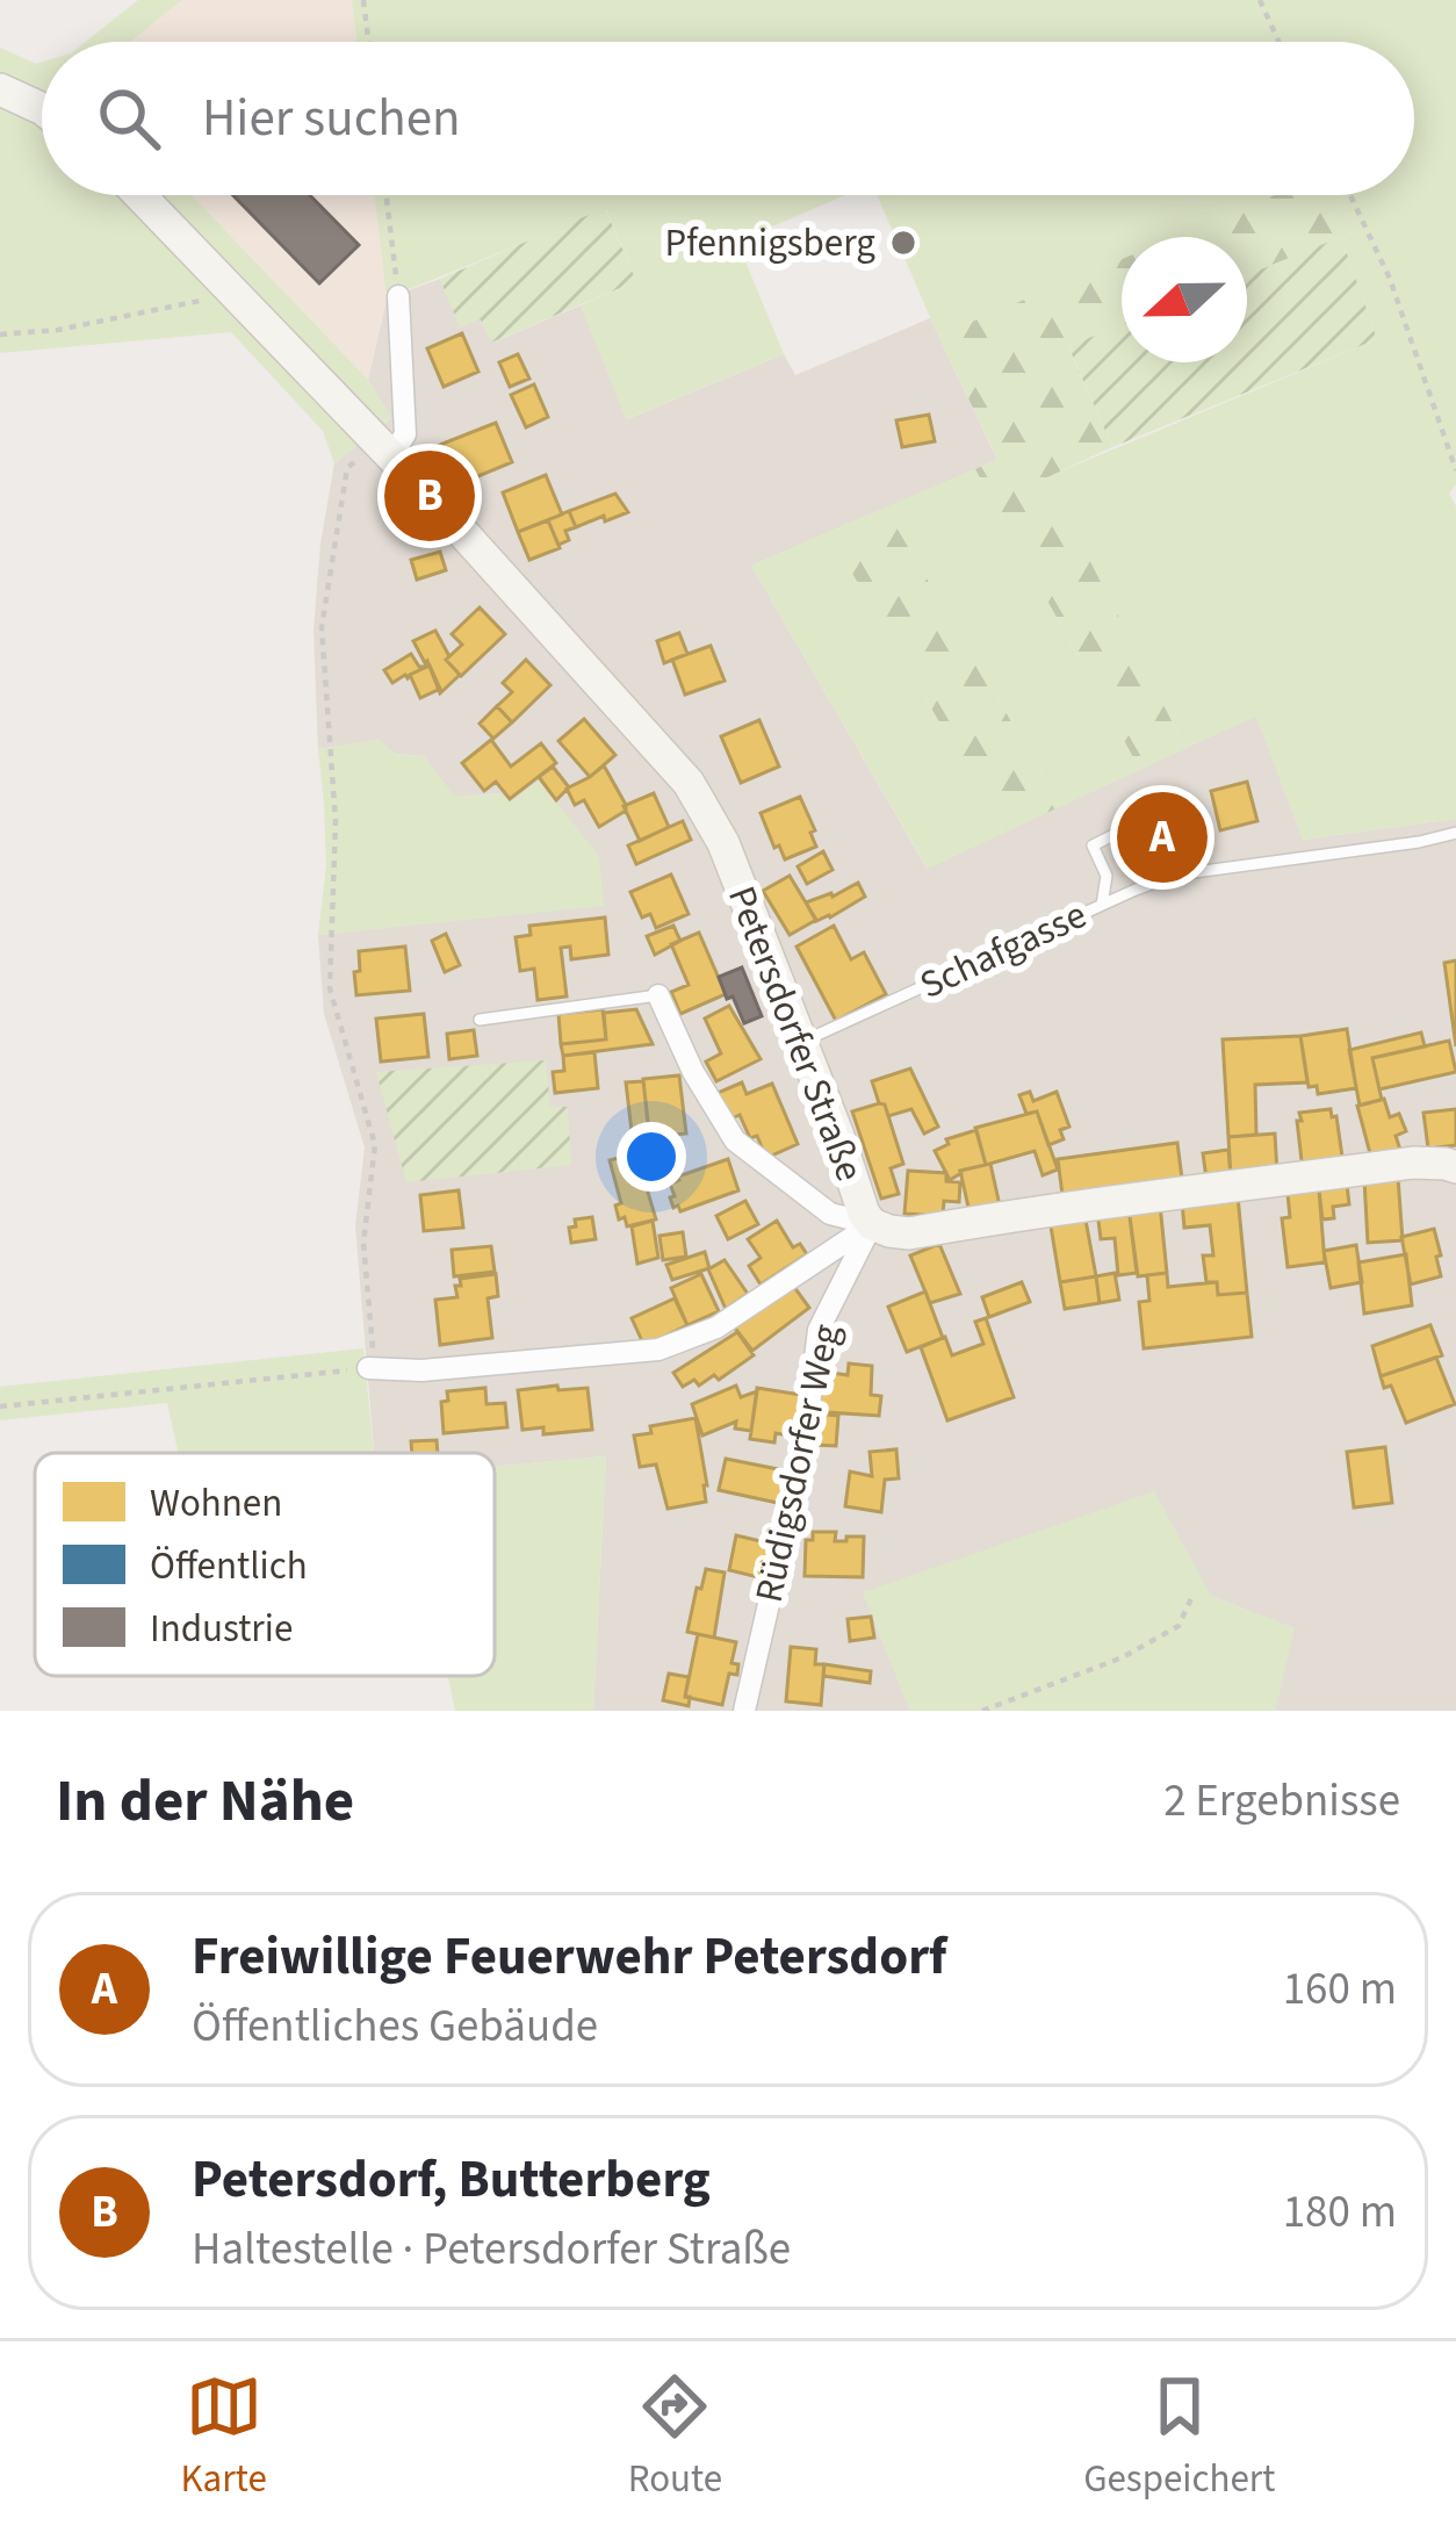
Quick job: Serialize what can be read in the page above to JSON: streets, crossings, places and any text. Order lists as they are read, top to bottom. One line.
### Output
{"streets":{"main road":["Petersdorfer Straße"],"street":["Rüdigsdorfer Weg"],"lane":["Schafgasse"]},"crossings":[["Schafgasse","Petersdorfer Straße"],["Petersdorfer Straße","Rüdigsdorfer Weg"]],"places":["Pfennigsberg"],"legend":["Wohnen","Öffentlich","Industrie"],"north":"left","page":{"search":"Hier suchen","pins":["B","A"],"heading":["In der Nähe","2 Ergebnisse"],"list":[{"mark":"A","name":"Freiwillige Feuerwehr Petersdorf","note":"Öffentliches Gebäude","value":"160 m"},{"mark":"B","name":"Petersdorf, Butterberg","note":"Haltestelle · Petersdorfer Straße","value":"180 m"}],"nav":["Karte","Route","Gespeichert"]}}
